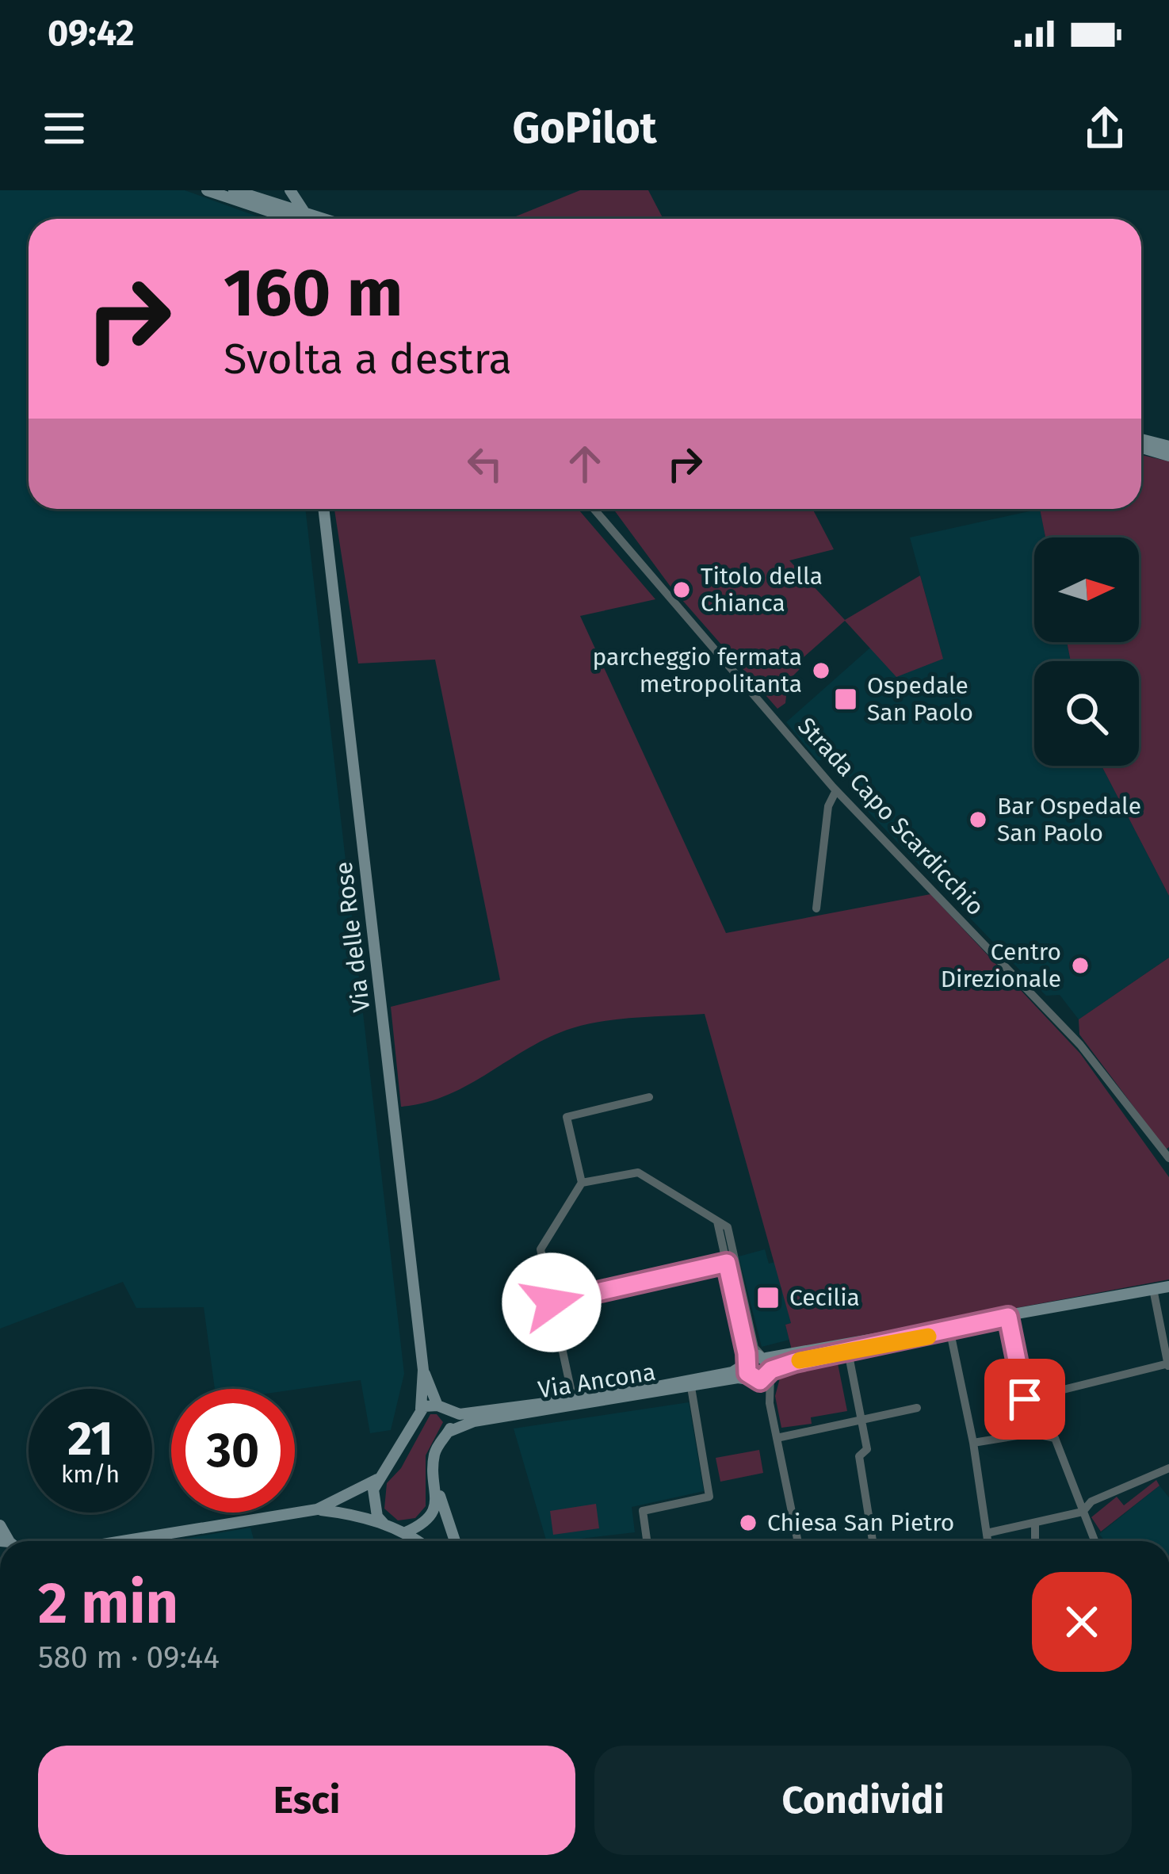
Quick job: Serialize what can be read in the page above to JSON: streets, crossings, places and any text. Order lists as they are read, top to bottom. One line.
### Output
{"streets":{"street":["Strada Capo Scardicchio","Via delle Rose","Via Ancona"]},"crossings":[["Via delle Rose","Via Ancona"]],"places":{"other":["Titolo della Chianca","parcheggio fermata metropolitanta","Bar Ospedale San Paolo","Centro Direzionale","Chiesa San Pietro"],"transit":["Ospedale San Paolo","Cecilia"]},"north":"right","page":{"status":"09:42","header":"GoPilot","turn":["160 m","Svolta a destra"],"speed":"21 km/h","limit":"30","heading":["2 min","580 m · 09:44"],"buttons":["Esci","Condividi"]}}
